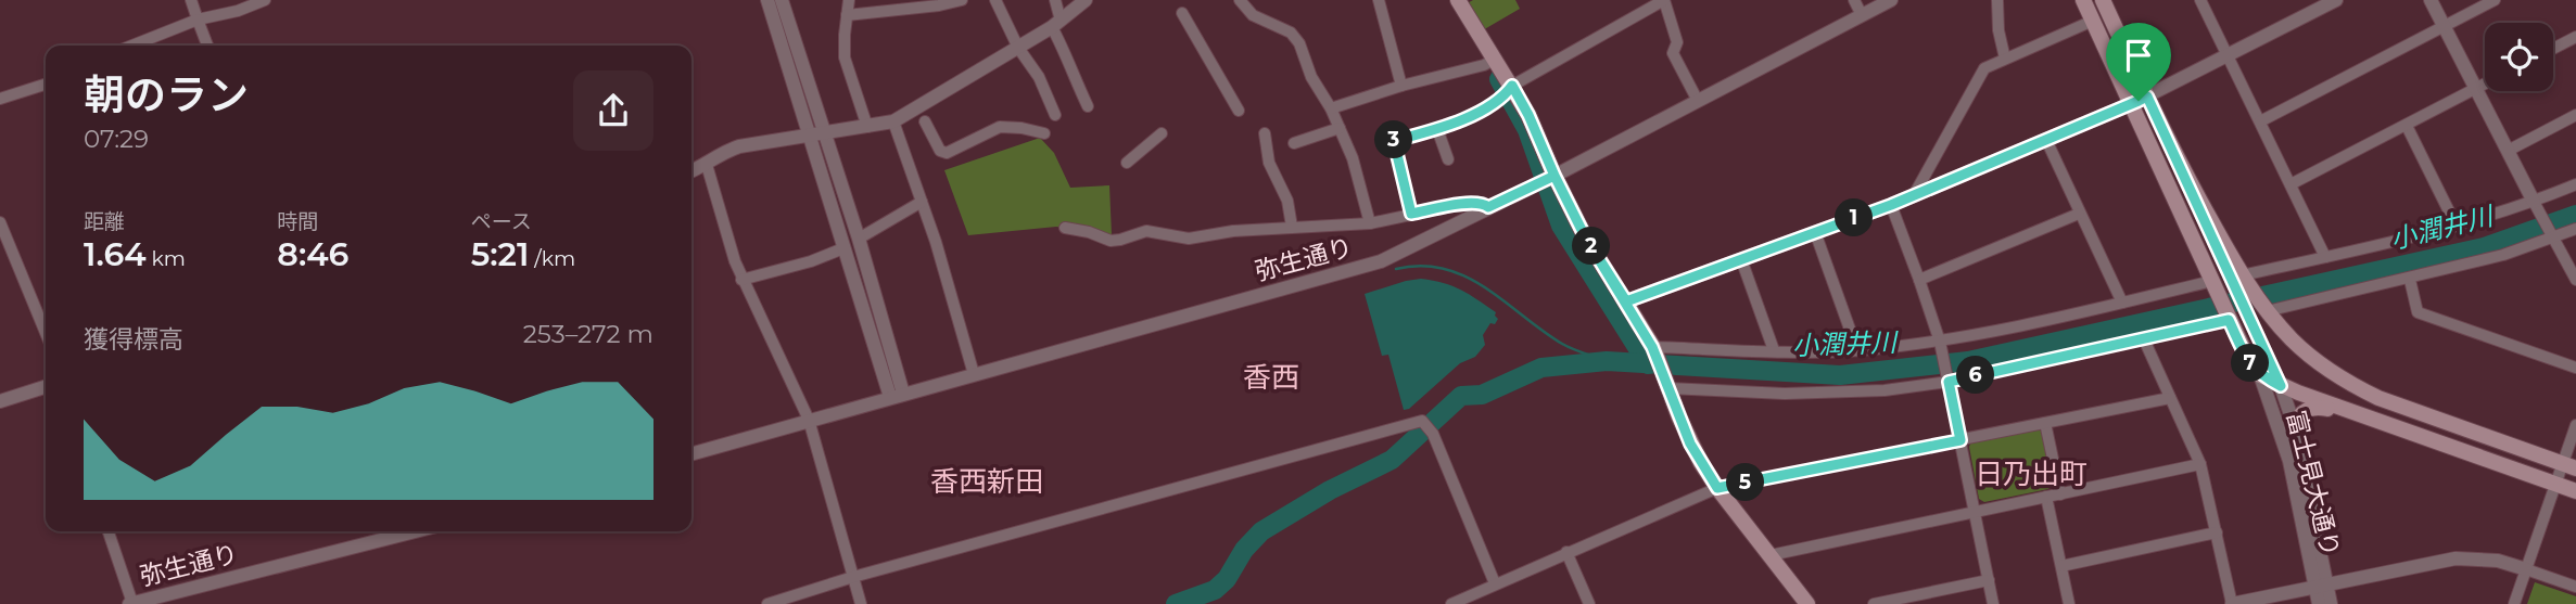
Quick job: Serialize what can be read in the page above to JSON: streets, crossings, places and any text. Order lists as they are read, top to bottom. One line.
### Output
{"streets":{"street":["弥生通り","富士見大通り"]},"districts":["香西","日乃出町","香西新田"],"water":["小潤井川"],"page":{"heading":["朝のラン","07:29"],"pins":["3","1","2","7","6","5"],"stats":[["距離","1.64 km"],["時間","8:46"],["ペース","5:21 /km"]],"chart":["獲得標高","253–272 m"]}}
